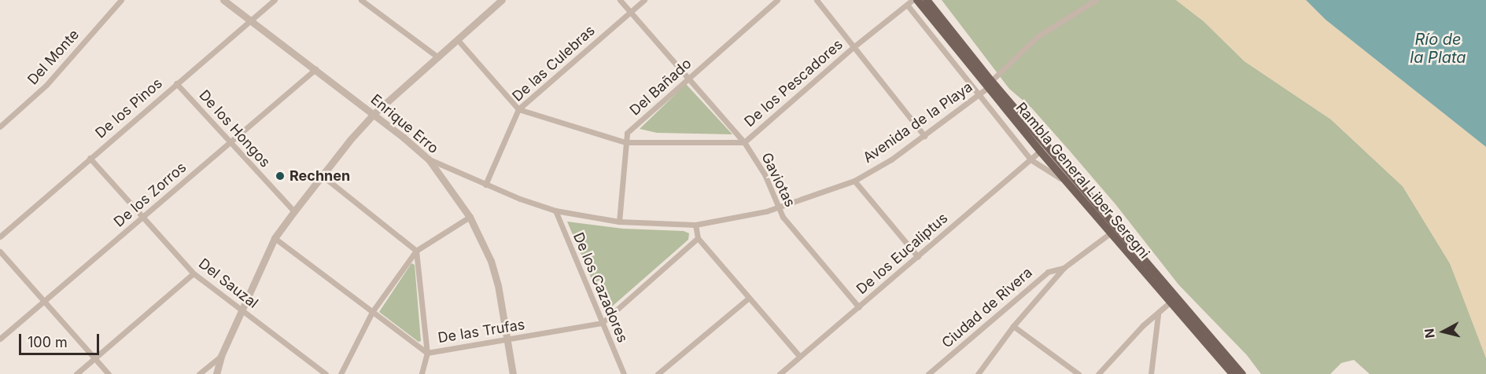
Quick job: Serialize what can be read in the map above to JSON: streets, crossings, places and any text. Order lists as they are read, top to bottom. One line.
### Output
{"streets":{"main road":["Rambla General Liber Seregni"],"street":["Del Monte","De las Culebras","De los Pescadores","Del Bañado","De los Pinos","Avenida de la Playa","Enrique Erro","De los Hongos","Gaviotas","De los Zorros","De los Eucaliptus","Del Sauzal","De los Cazadores","Ciudad de Rivera","De las Trufas"]},"crossings":[["De las Culebras","De los Pescadores"],["De las Culebras","Avenida de la Playa"],["De las Culebras","Gaviotas"],["De los Pescadores","Del Bañado"],["De los Pescadores","Gaviotas"],["Del Bañado","Avenida de la Playa"],["Del Bañado","Gaviotas"],["De los Pinos","Enrique Erro"],["De los Pinos","De los Hongos"],["De los Pinos","Del Sauzal"],["Avenida de la Playa","Enrique Erro"],["Avenida de la Playa","Gaviotas"],["Avenida de la Playa","Rambla General Liber Seregni"],["Avenida de la Playa","De los Cazadores"],["Enrique Erro","De los Zorros"],["Enrique Erro","De las Trufas"],["De los Hongos","De los Zorros"],["Gaviotas","De los Eucaliptus"],["Rambla General Liber Seregni","De los Eucaliptus"],["Rambla General Liber Seregni","Ciudad de Rivera"],["De los Zorros","Del Sauzal"],["De los Cazadores","De las Trufas"]],"water":["Río de la Plata"],"places":["Rechnen"],"scale_bar":"100 m","north":"left"}
